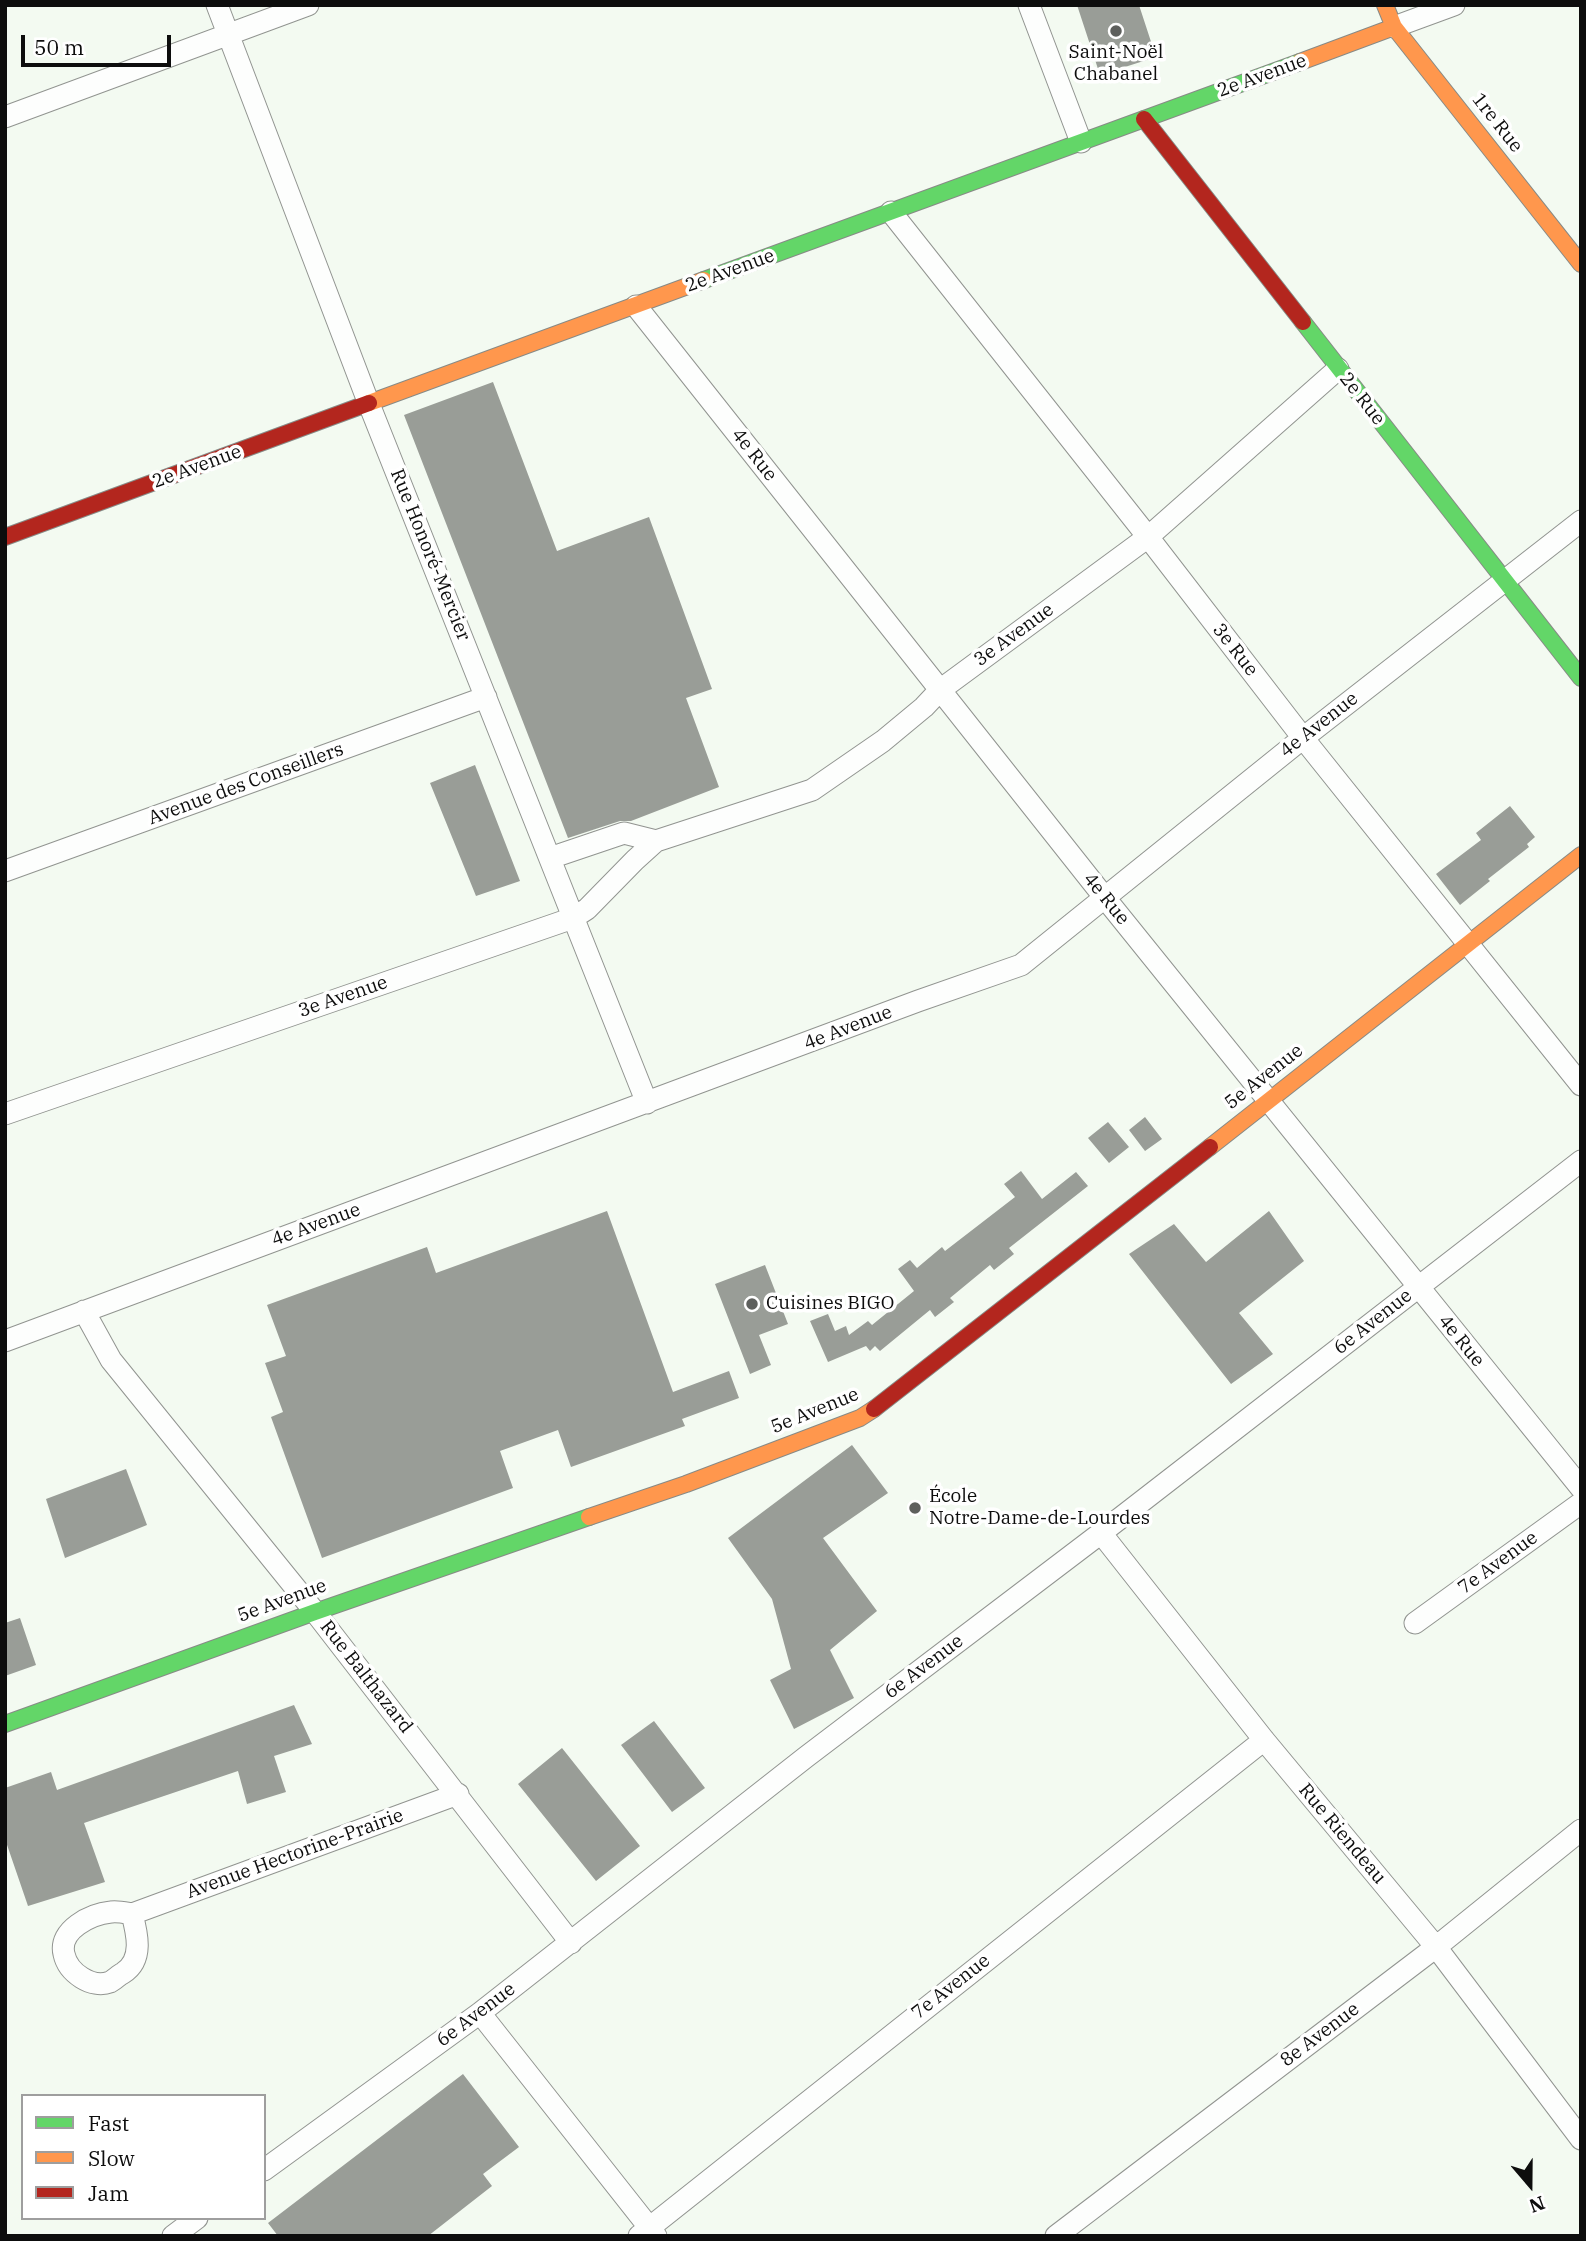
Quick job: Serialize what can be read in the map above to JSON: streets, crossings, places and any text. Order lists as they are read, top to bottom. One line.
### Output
{"streets":{"street":["2e Avenue","1re Rue","2e Rue","4e Rue","Rue Honoré-Mercier","3e Avenue","3e Rue","4e Avenue","Avenue des Conseillers","5e Avenue","6e Avenue","7e Avenue","Rue Balthazard","Rue Riendeau","Avenue Hectorine-Prairie","8e Avenue"]},"crossings":[["2e Avenue","1re Rue"],["2e Avenue","2e Rue"],["2e Avenue","4e Rue"],["2e Avenue","Rue Honoré-Mercier"],["2e Avenue","3e Rue"],["2e Rue","3e Avenue"],["2e Rue","4e Avenue"],["4e Rue","3e Avenue"],["4e Rue","4e Avenue"],["4e Rue","5e Avenue"],["4e Rue","6e Avenue"],["Rue Honoré-Mercier","3e Avenue"],["Rue Honoré-Mercier","4e Avenue"],["Rue Honoré-Mercier","Avenue des Conseillers"],["3e Avenue","3e Rue"],["3e Rue","4e Avenue"],["3e Rue","5e Avenue"],["4e Avenue","Rue Balthazard"],["5e Avenue","Rue Balthazard"],["6e Avenue","Rue Balthazard"],["6e Avenue","Rue Riendeau"],["7e Avenue","Rue Riendeau"],["Rue Balthazard","Avenue Hectorine-Prairie"],["Rue Riendeau","8e Avenue"]],"places":["Saint-Noël Chabanel","Cuisines BIGO","École Notre-Dame-de-Lourdes"],"legend":["Fast","Slow","Jam"],"scale_bar":"50 m","north":"bottom"}
